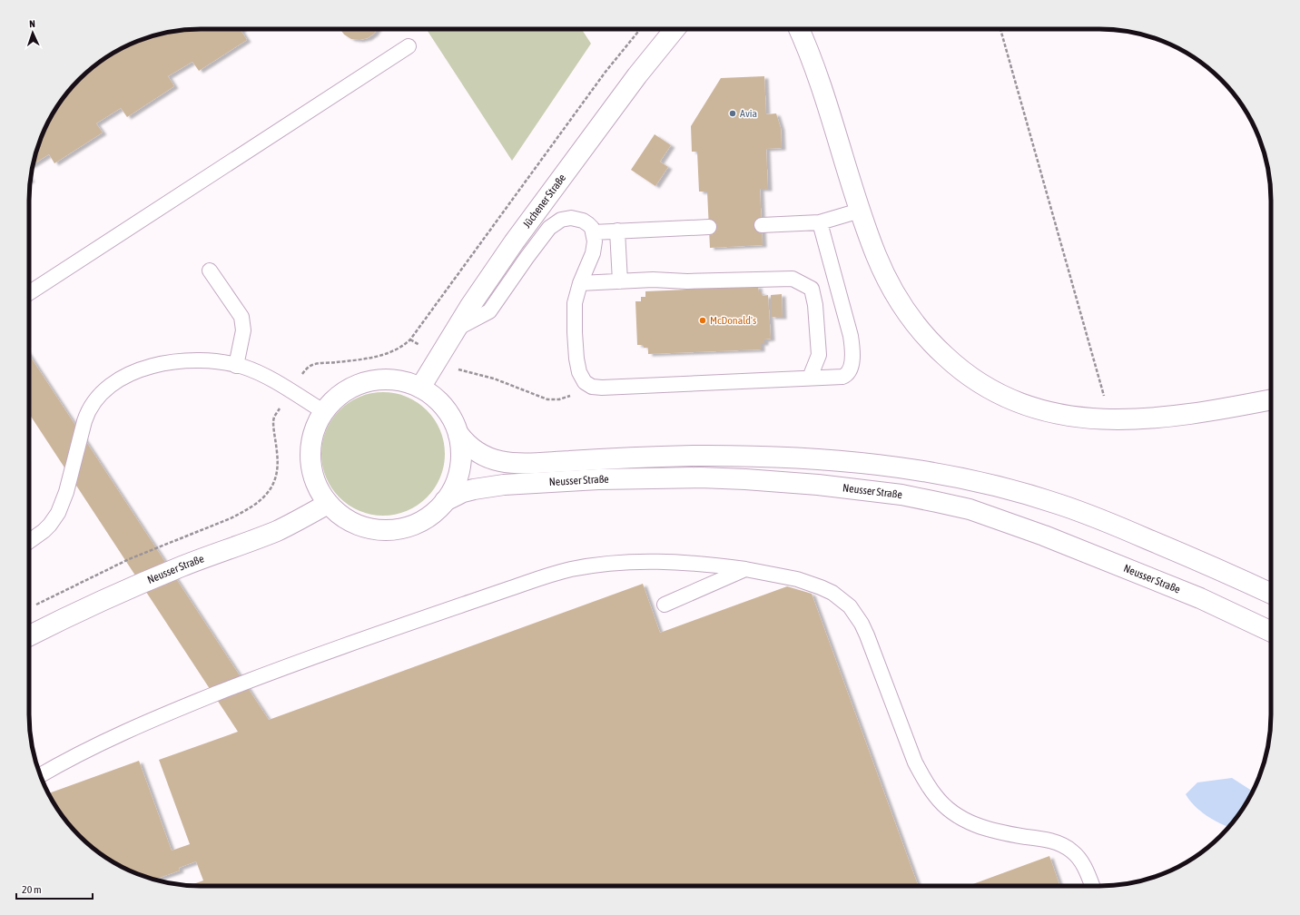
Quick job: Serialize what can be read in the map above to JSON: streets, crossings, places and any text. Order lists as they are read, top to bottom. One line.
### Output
{"streets":{"main road":["Jüchener Straße","Neusser Straße"]},"places":["Avia","McDonald's"],"scale_bar":"20 m","north":"top"}
